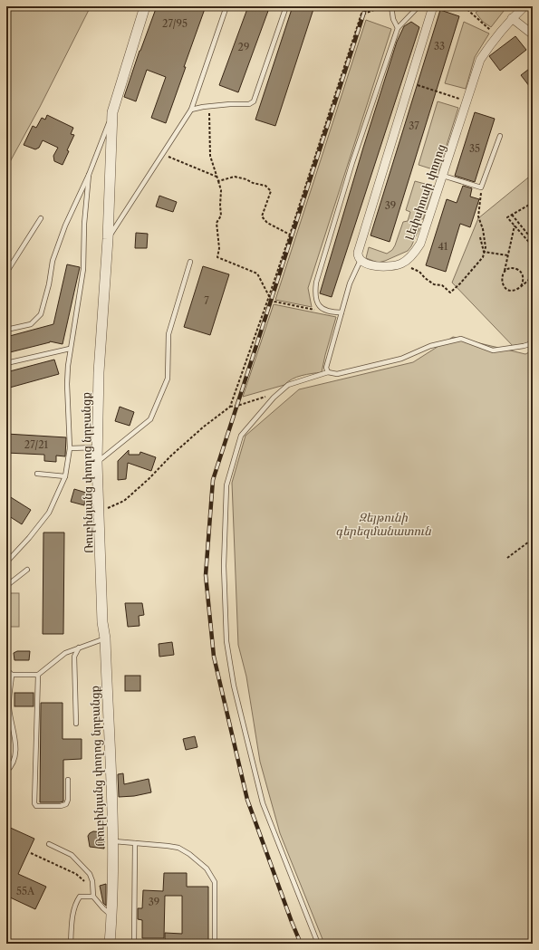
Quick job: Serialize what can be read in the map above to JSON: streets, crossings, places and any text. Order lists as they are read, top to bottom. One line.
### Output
{"streets":{"street":["Լեփսիուսի փողոց","Ռուբինյանց փողոց նրբանցք"]},"parks":["Զեյթունի գերեզմանատուն"],"house_numbers":["27/95","33","29","37","35","39","41","7","27/21","55A","39"]}
